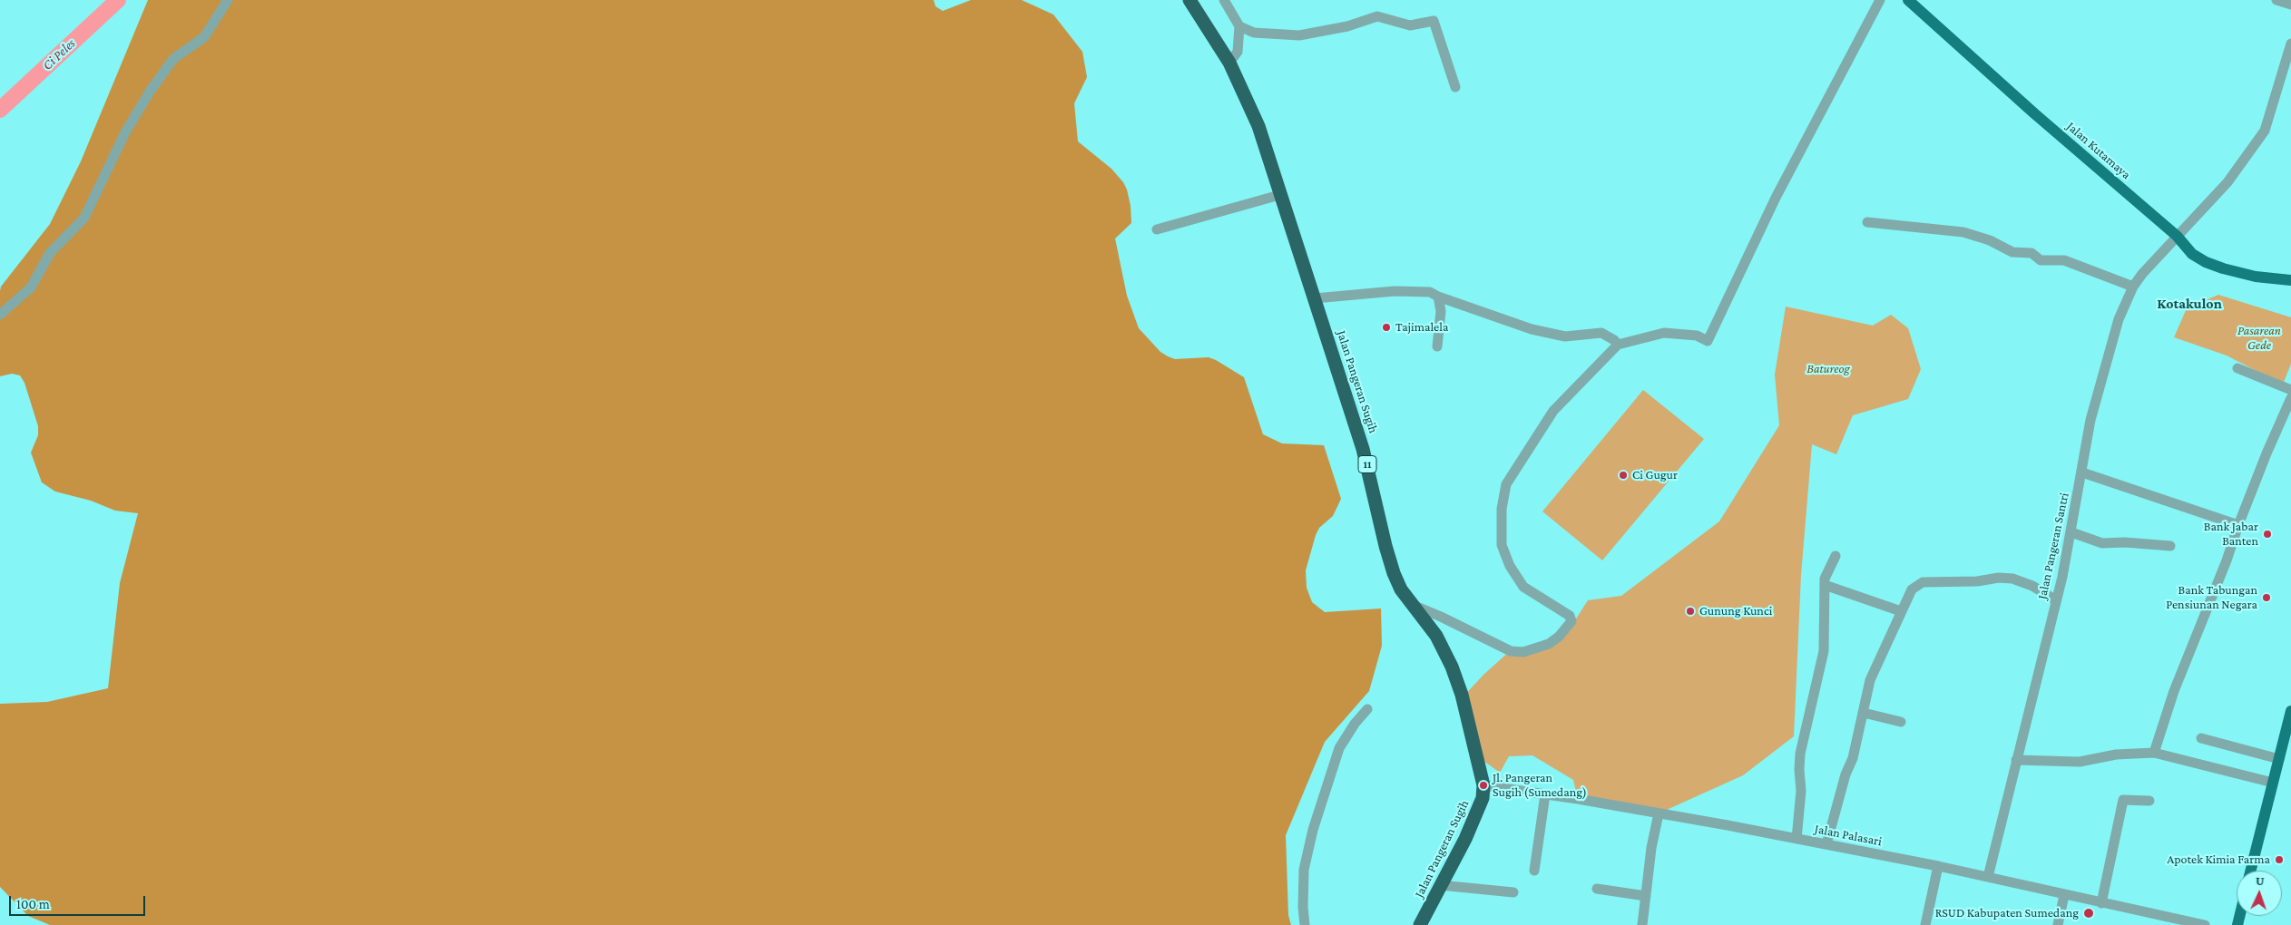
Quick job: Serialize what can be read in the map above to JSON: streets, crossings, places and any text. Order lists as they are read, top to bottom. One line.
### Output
{"streets":{"highway":["Jalan Pangeran Sugih","11"],"main road":["Jalan Kutamaya"],"street":["Jalan Pangeran Santri","Jalan Palasari"]},"crossings":[["Jalan Kutamaya","Jalan Pangeran Santri"],["Jalan Pangeran Sugih","Jalan Palasari"],["Jalan Pangeran Santri","Jalan Palasari"]],"districts":["Kotakulon"],"water":["Ci Peles"],"parks":["Pasarean Gede","Batureog"],"places":["Tajimalela","Ci Gugur","Bank Jabar Banten","Bank Tabungan Pensiunan Negara","Gunung Kunci","Jl. Pangeran Sugih (Sumedang)","Apotek Kimia Farma","RSUD Kabupaten Sumedang"],"scale_bar":"100 m","north":"top"}
